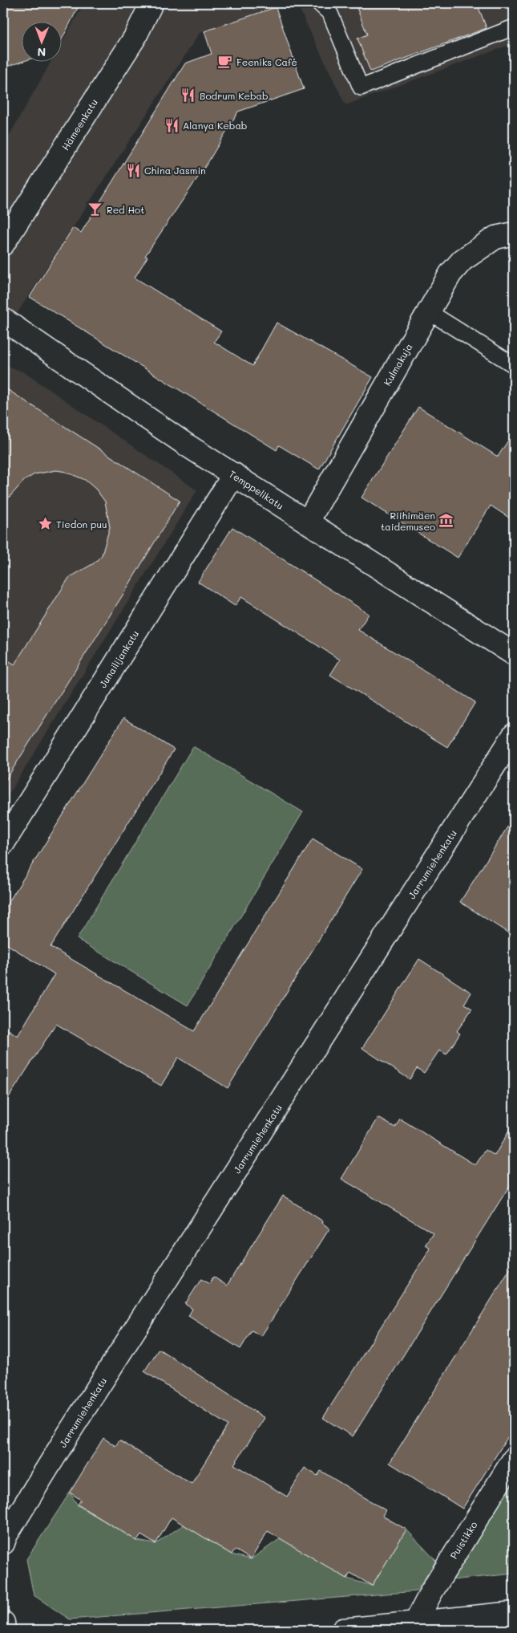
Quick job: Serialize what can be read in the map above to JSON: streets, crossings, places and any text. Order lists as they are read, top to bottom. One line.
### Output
{"streets":{"street":["Hämeenkatu","Kulmakuja","Temppelikatu","Junailijankatu","Jarrumiehenkatu","Puistikko"]},"crossings":[["Kulmakuja","Temppelikatu"],["Temppelikatu","Junailijankatu"]],"places":{"cafe":["Feeniks Café"],"restaurant":["Bodrum Kebab","Alanya Kebab","China Jasmin"],"bar":["Red Hot"],"museum":["Riihimäen taidemuseo"],"place":["Tiedon puu"]},"north":"bottom"}
